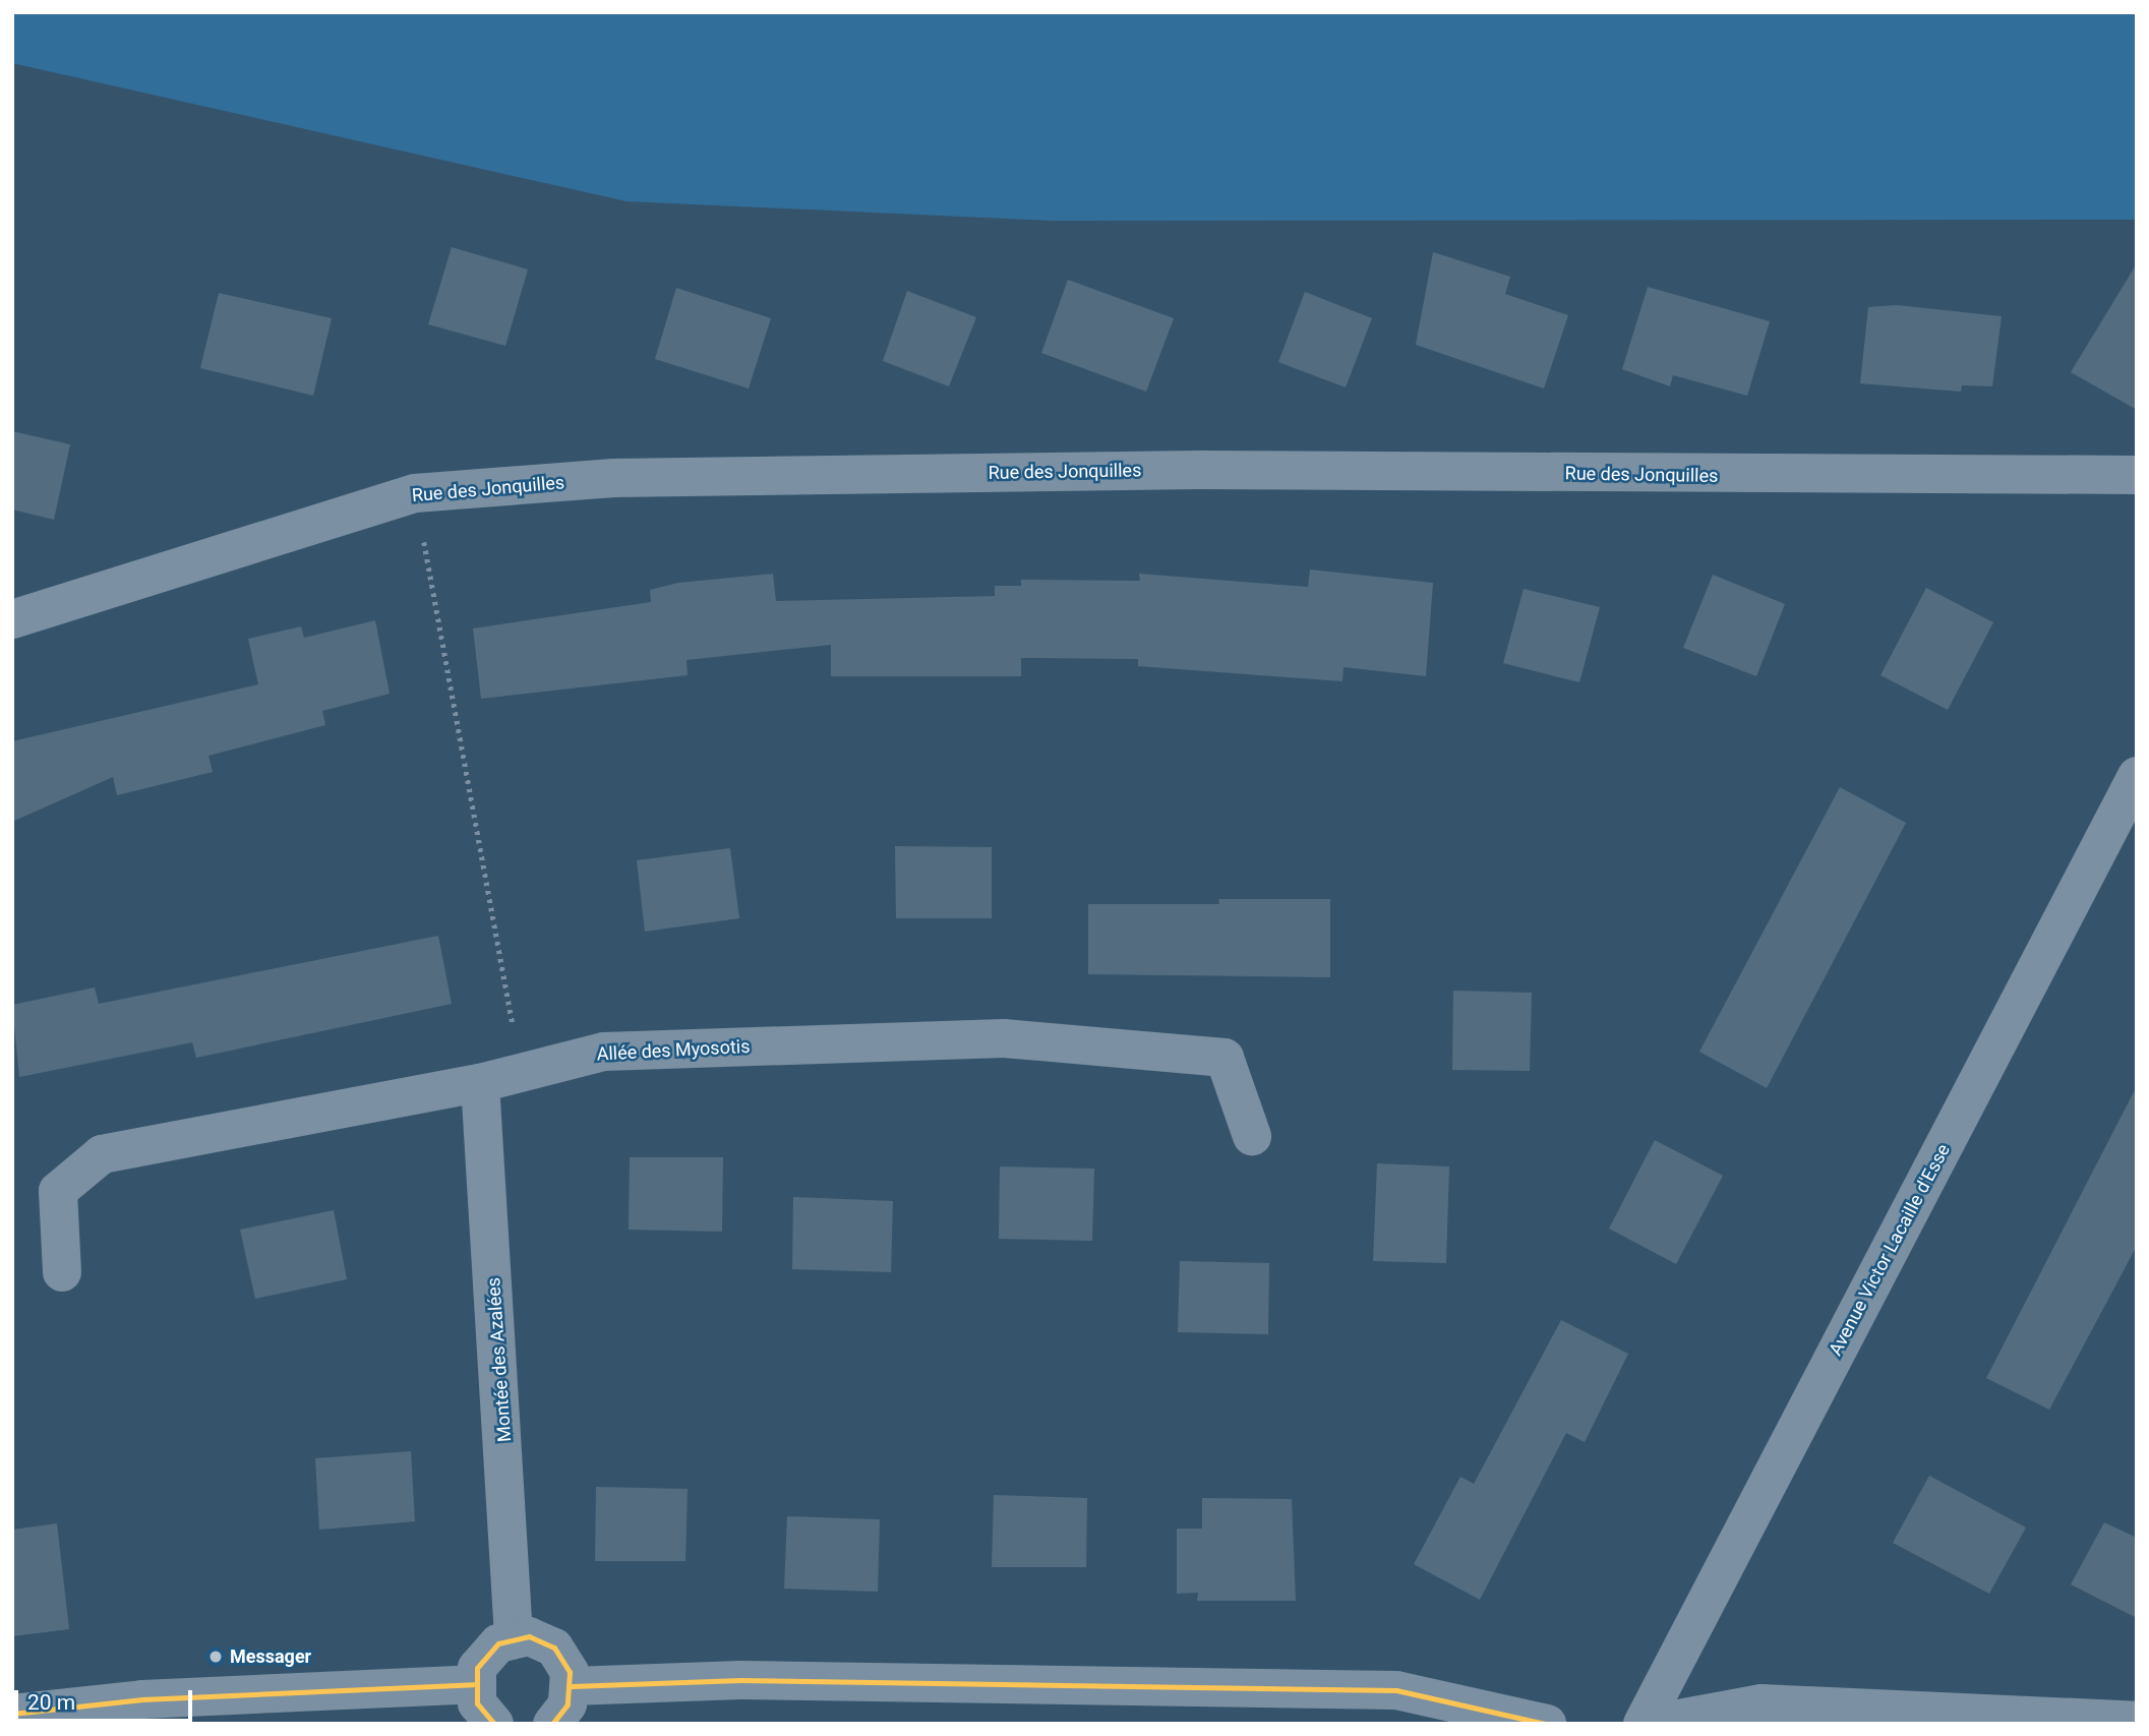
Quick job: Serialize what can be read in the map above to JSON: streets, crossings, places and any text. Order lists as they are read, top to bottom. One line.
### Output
{"streets":{"street":["Rue des Jonquilles","Allée des Myosotis","Avenue Victor Lacaille d'Esse","Montée des Azalées"]},"crossings":[["Allée des Myosotis","Montée des Azalées"]],"places":["Messager"],"scale_bar":"20 m"}
